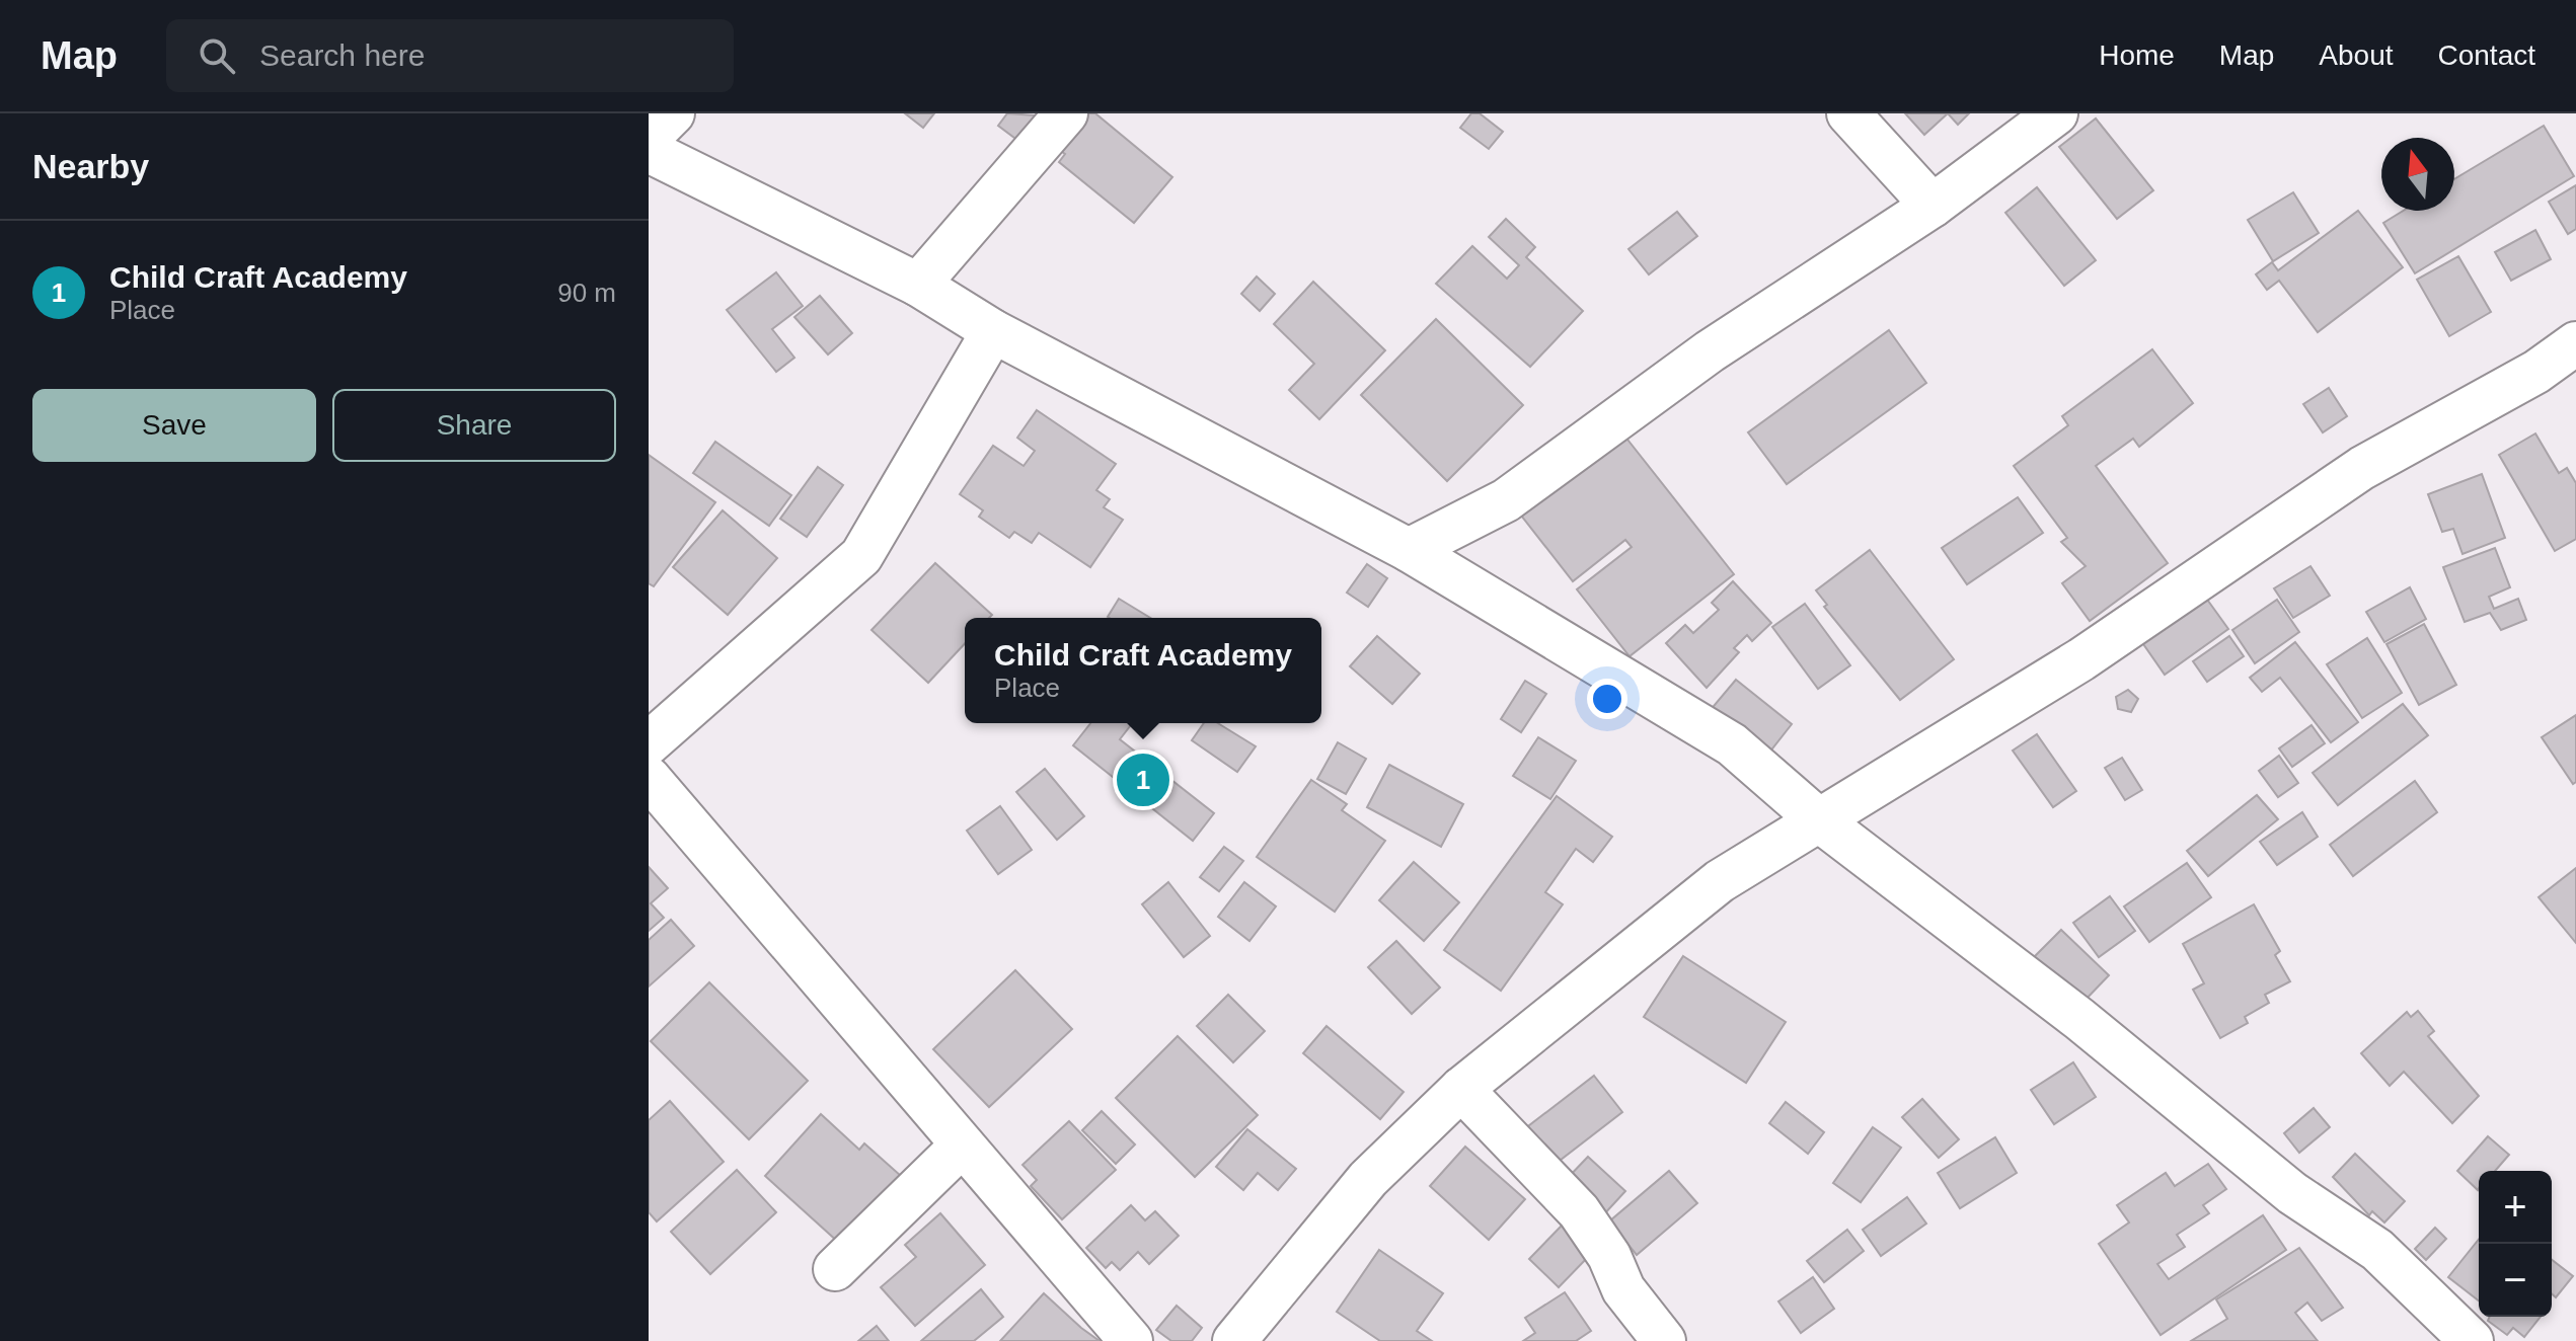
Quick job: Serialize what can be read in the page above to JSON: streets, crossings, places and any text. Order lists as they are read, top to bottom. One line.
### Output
{"north":"top","page":{"header":"Map","search":"Search here","nav":["Home","Map","About","Contact"],"heading":"Nearby","list":[{"mark":"1","name":"Child Craft Academy","note":"Place","value":"90 m"}],"buttons":["Save","Share"],"popup":["Child Craft Academy","Place"],"pins":"1","map_buttons":["+","−"]}}
